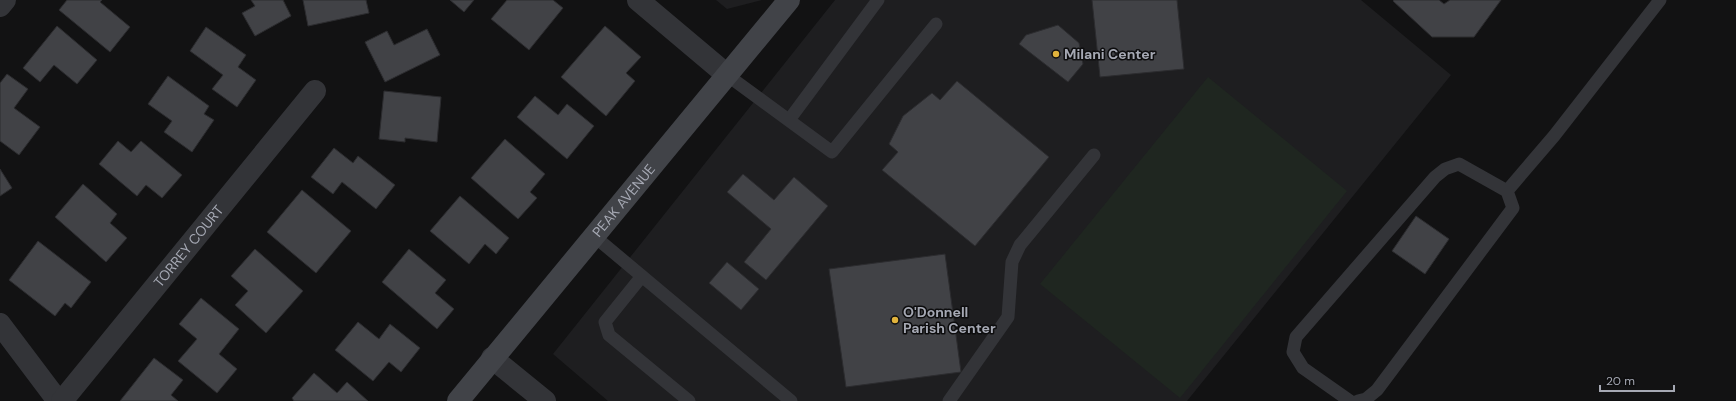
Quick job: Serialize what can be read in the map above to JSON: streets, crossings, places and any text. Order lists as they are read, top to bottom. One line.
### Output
{"streets":{"street":["PEAK AVENUE","TORREY COURT"]},"places":["Milani Center","O'Donnell Parish Center"],"scale_bar":"20 m"}
